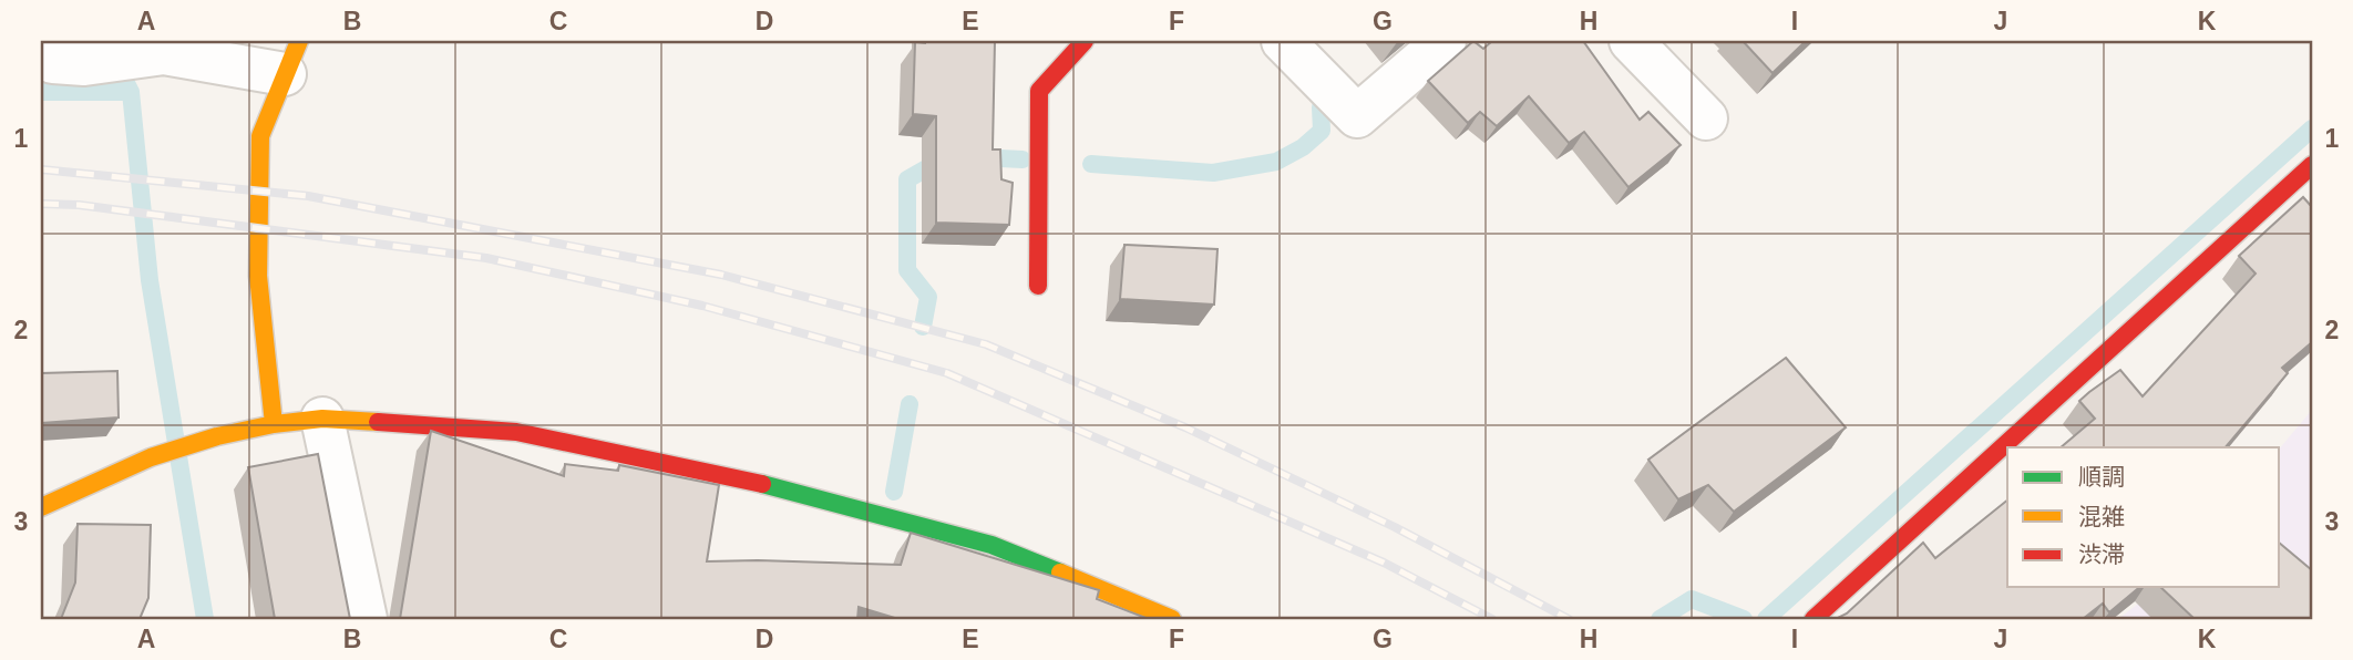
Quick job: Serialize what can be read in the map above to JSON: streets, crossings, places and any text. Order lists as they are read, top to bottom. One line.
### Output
{"legend":["順調","混雑","渋滞"],"grid":{"columns":["A","B","C","D","E","F","G","H","I","J","K"],"rows":["1","2","3"]}}
